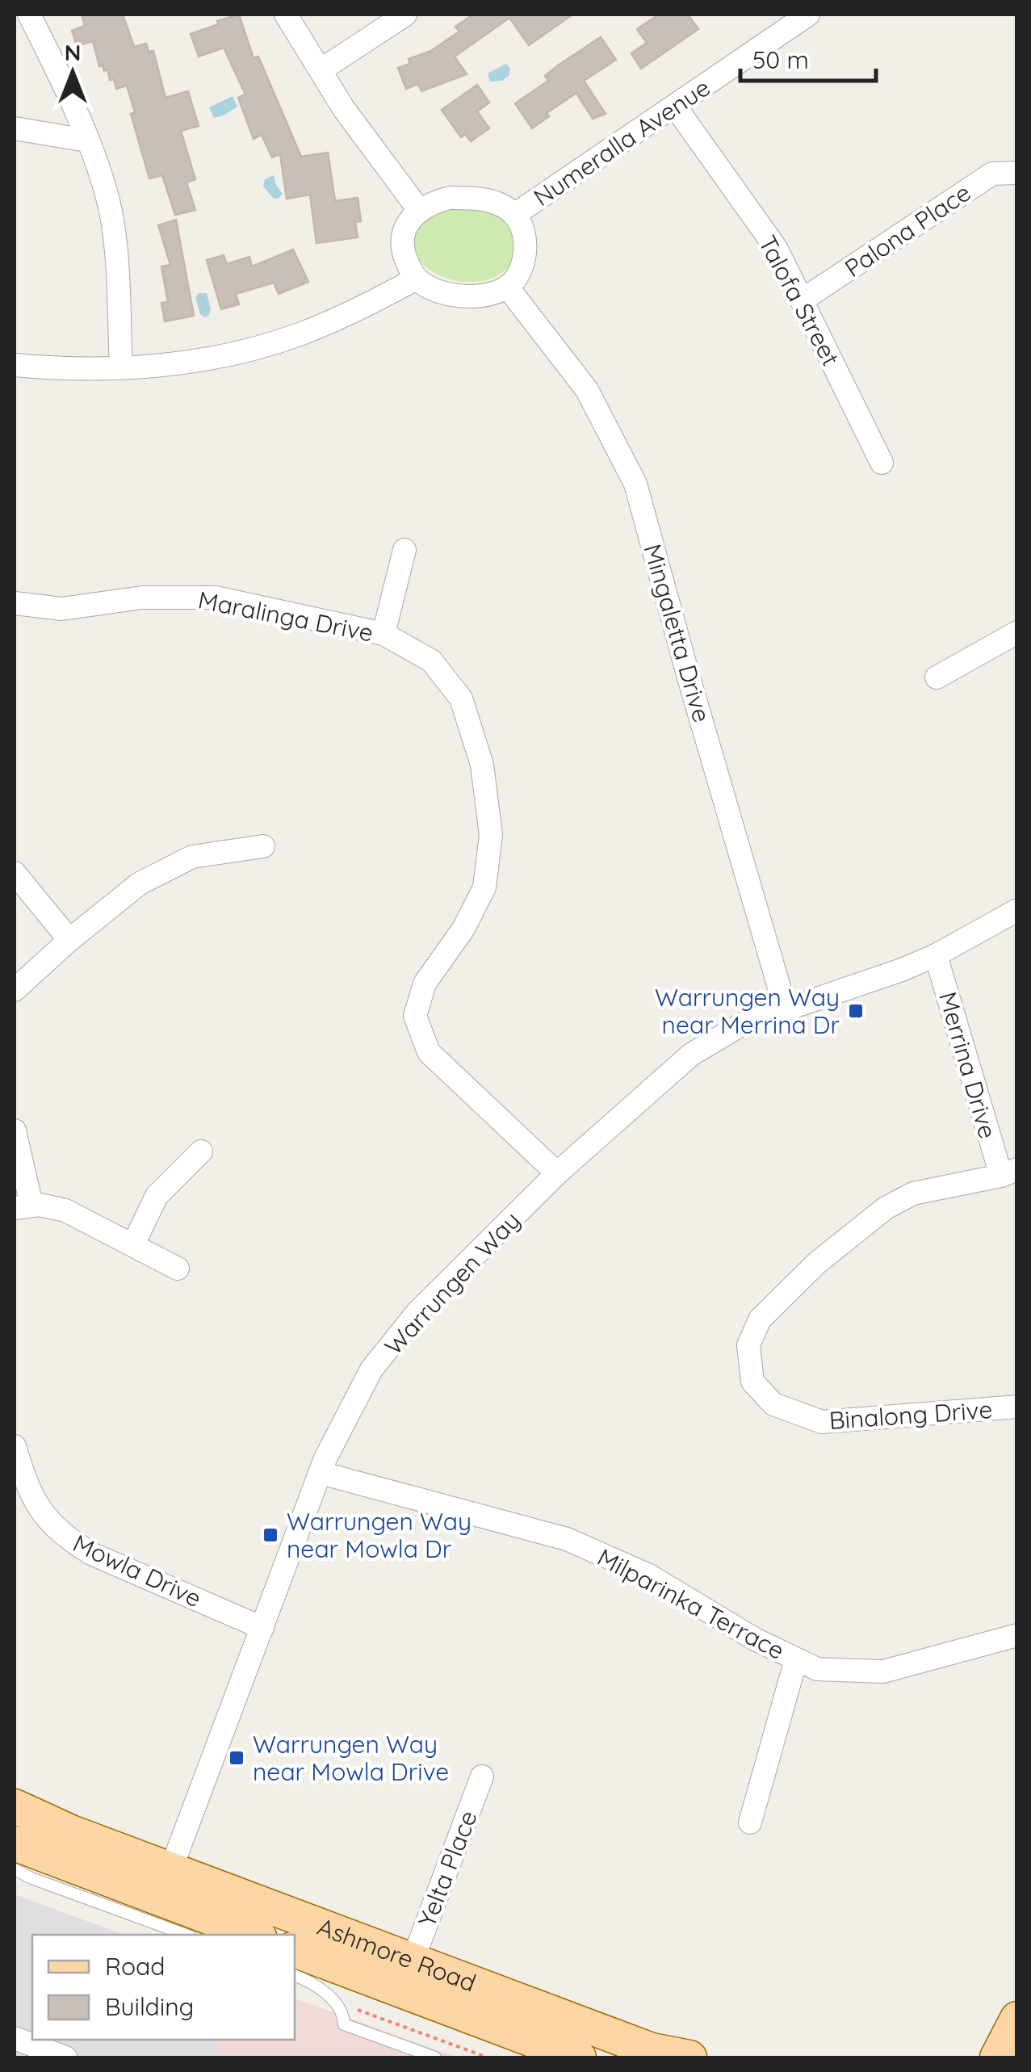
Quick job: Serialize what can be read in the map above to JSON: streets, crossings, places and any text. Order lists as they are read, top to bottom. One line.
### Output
{"streets":{"main road":["Ashmore Road"],"street":["Numeralla Avenue","Palona Place","Talofa Street","Maralinga Drive","Mingaletta Drive","Merrina Drive","Warrungen Way","Binalong Drive","Mowla Drive","Milparinka Terrace","Yelta Place"]},"crossings":[["Numeralla Avenue","Talofa Street"],["Numeralla Avenue","Mingaletta Drive"],["Palona Place","Talofa Street"],["Maralinga Drive","Warrungen Way"],["Mingaletta Drive","Warrungen Way"],["Merrina Drive","Warrungen Way"],["Merrina Drive","Binalong Drive"],["Warrungen Way","Mowla Drive"],["Warrungen Way","Milparinka Terrace"],["Warrungen Way","Ashmore Road"],["Yelta Place","Ashmore Road"]],"places":{"transit":["Warrungen Way near Merrina Dr","Warrungen Way near Mowla Dr","Warrungen Way near Mowla Drive"]},"legend":["Road","Building"],"scale_bar":"50 m","north":"top"}
